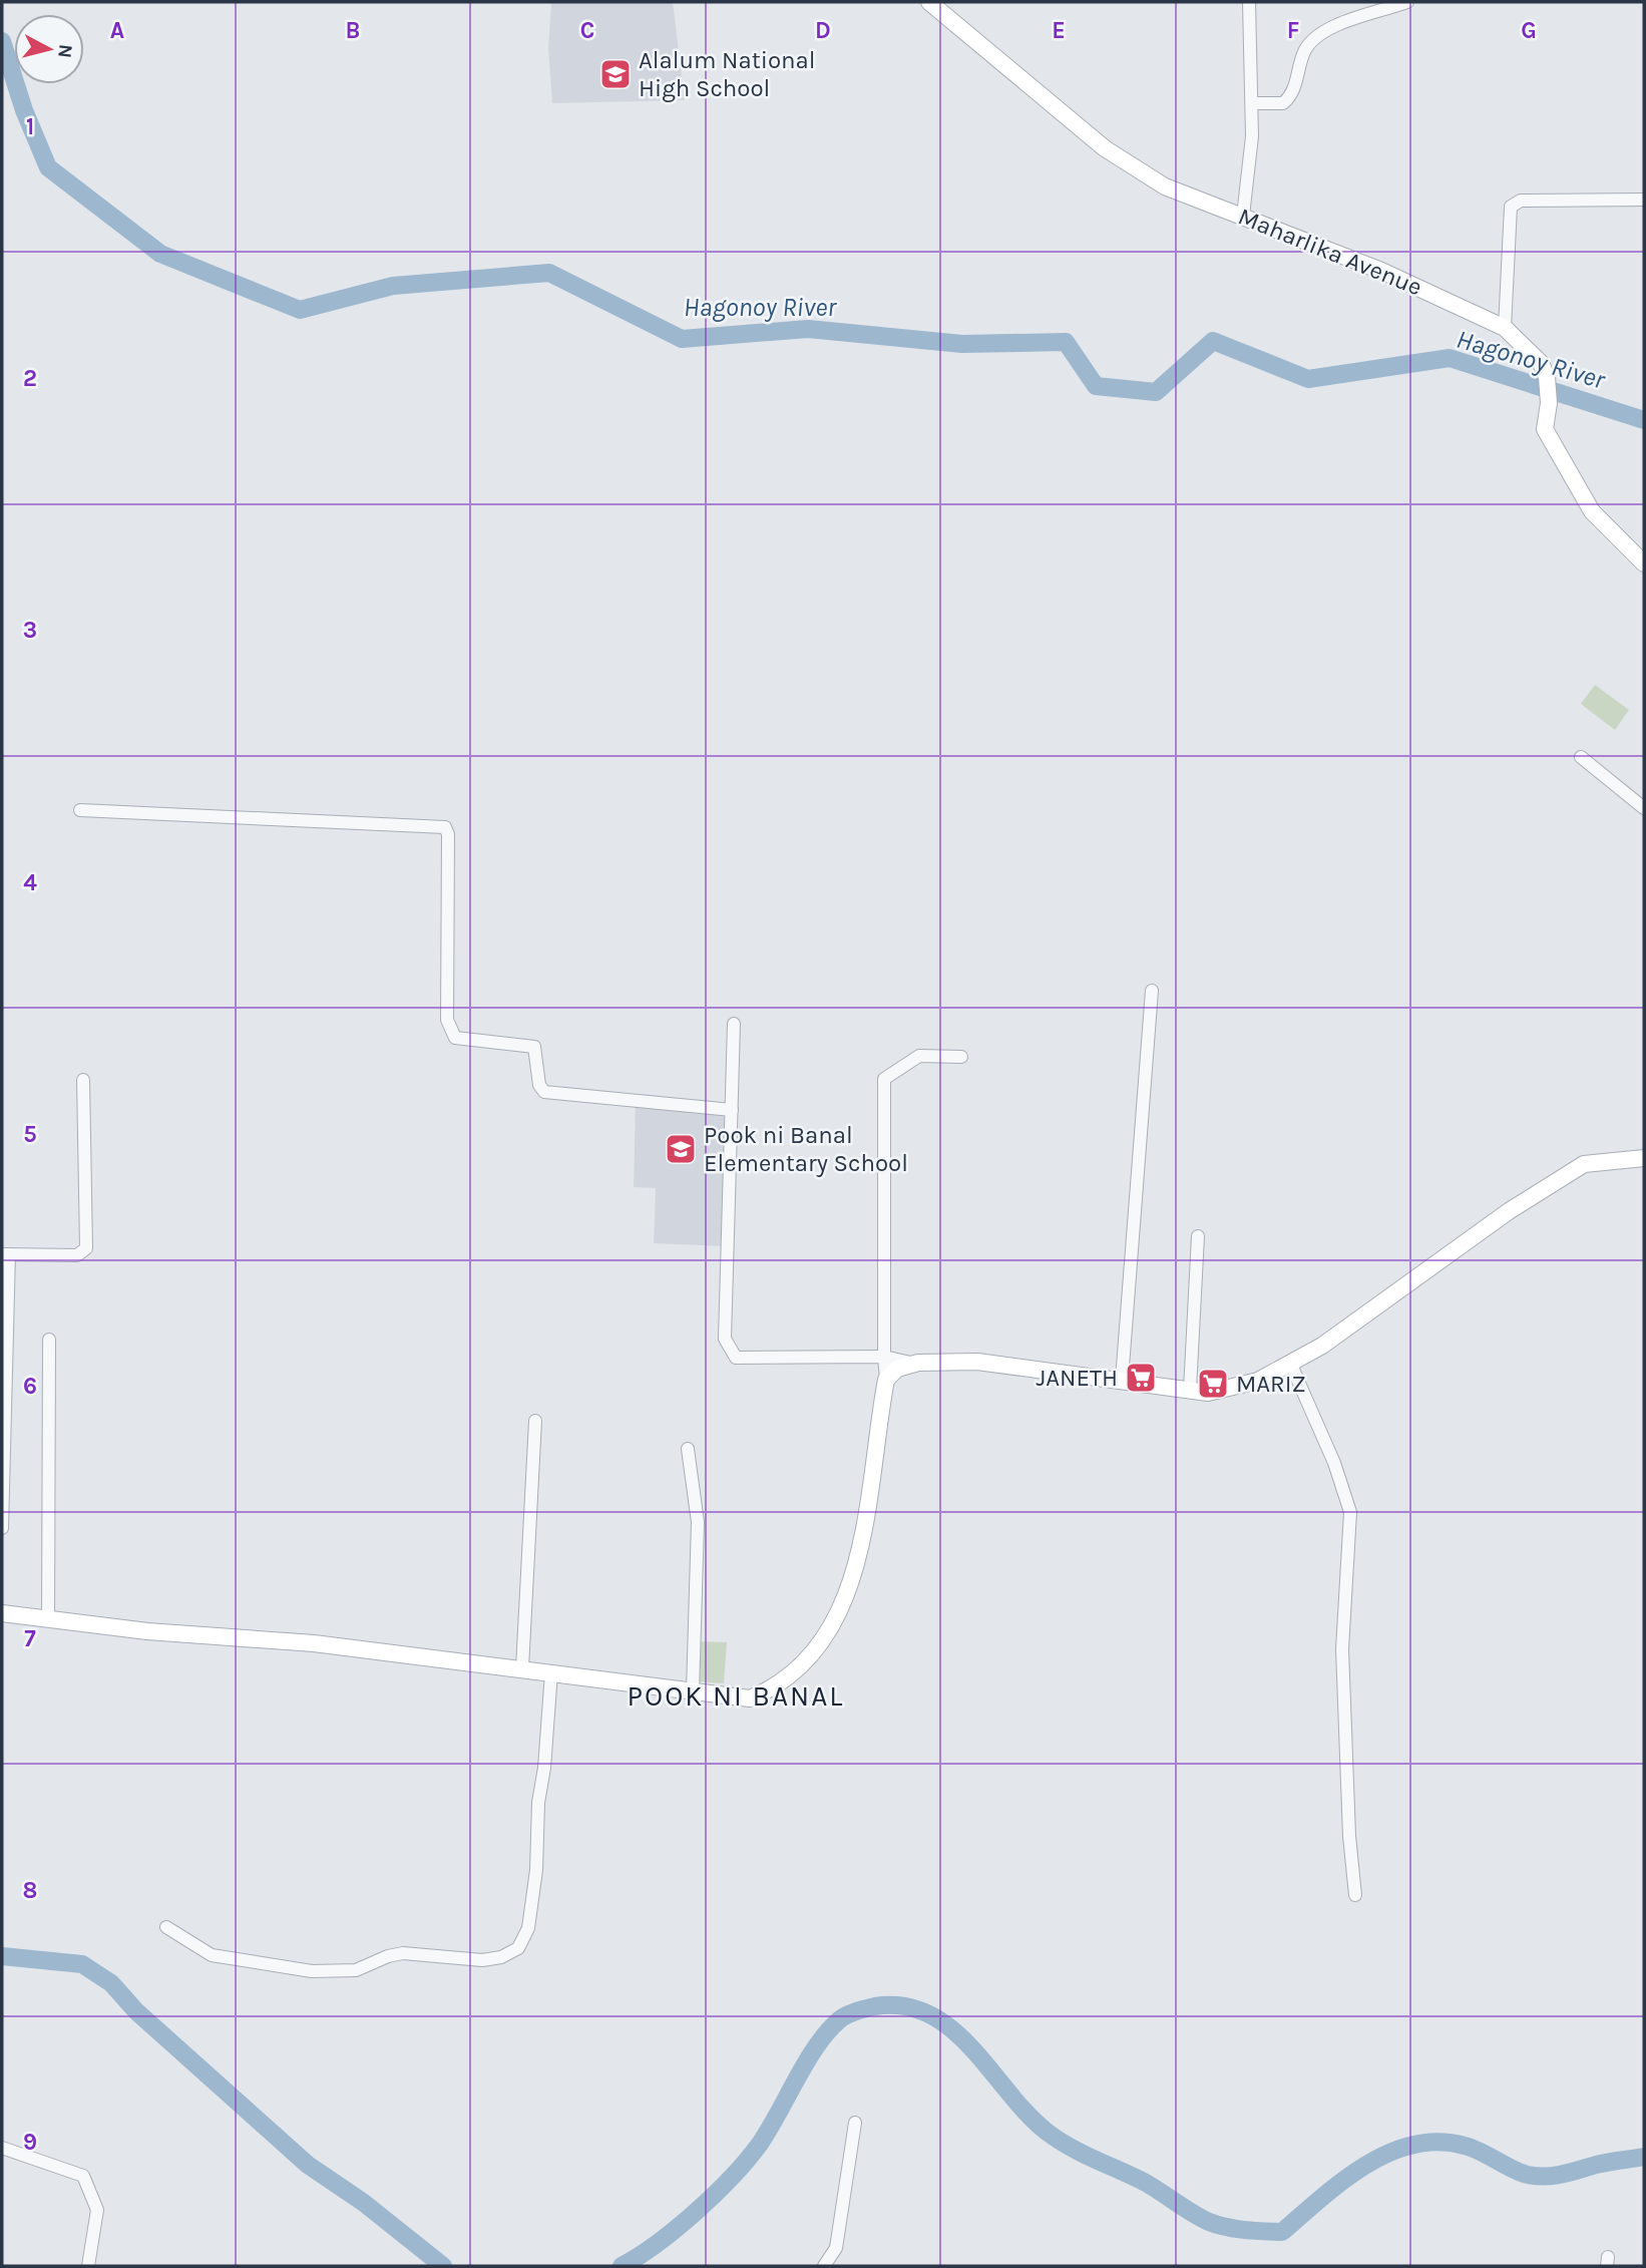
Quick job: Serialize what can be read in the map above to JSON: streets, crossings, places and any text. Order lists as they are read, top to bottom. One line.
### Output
{"streets":{"street":["Maharlika Avenue"]},"districts":["POOK NI BANAL"],"water":["Hagonoy River"],"places":{"school or university":["Alalum National High School","Pook ni Banal Elementary School"],"supermarket":["JANETH","MARIZ"]},"north":"right","grid":{"columns":["A","B","C","D","E","F","G"],"rows":["1","2","3","4","5","6","7","8","9"]}}
